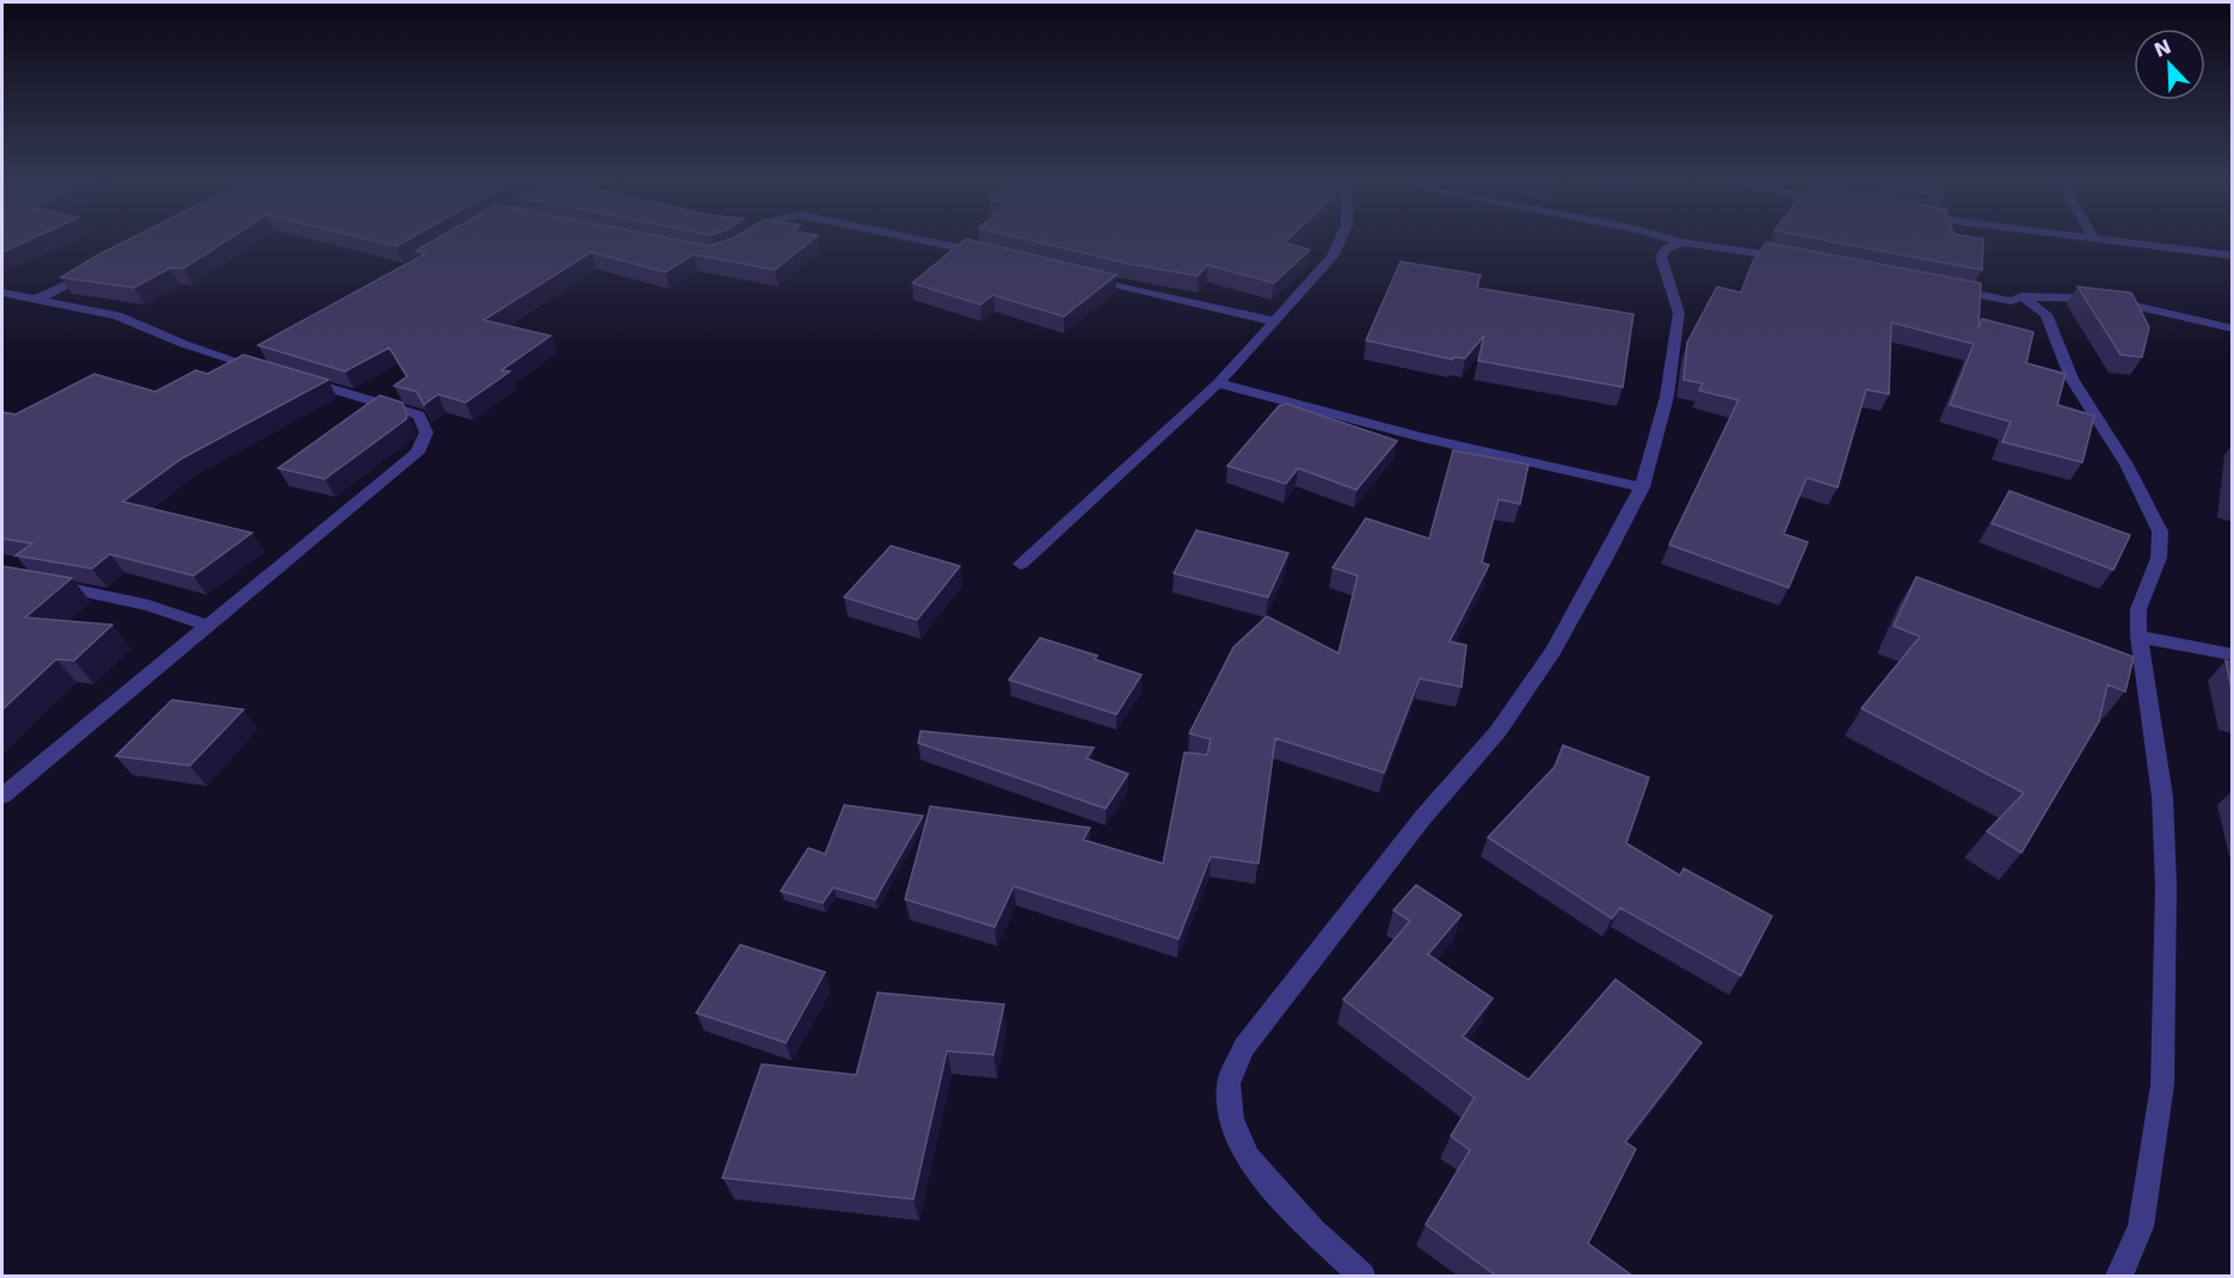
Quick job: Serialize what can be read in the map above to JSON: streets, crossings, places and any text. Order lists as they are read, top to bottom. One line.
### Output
{"north":"top left"}
